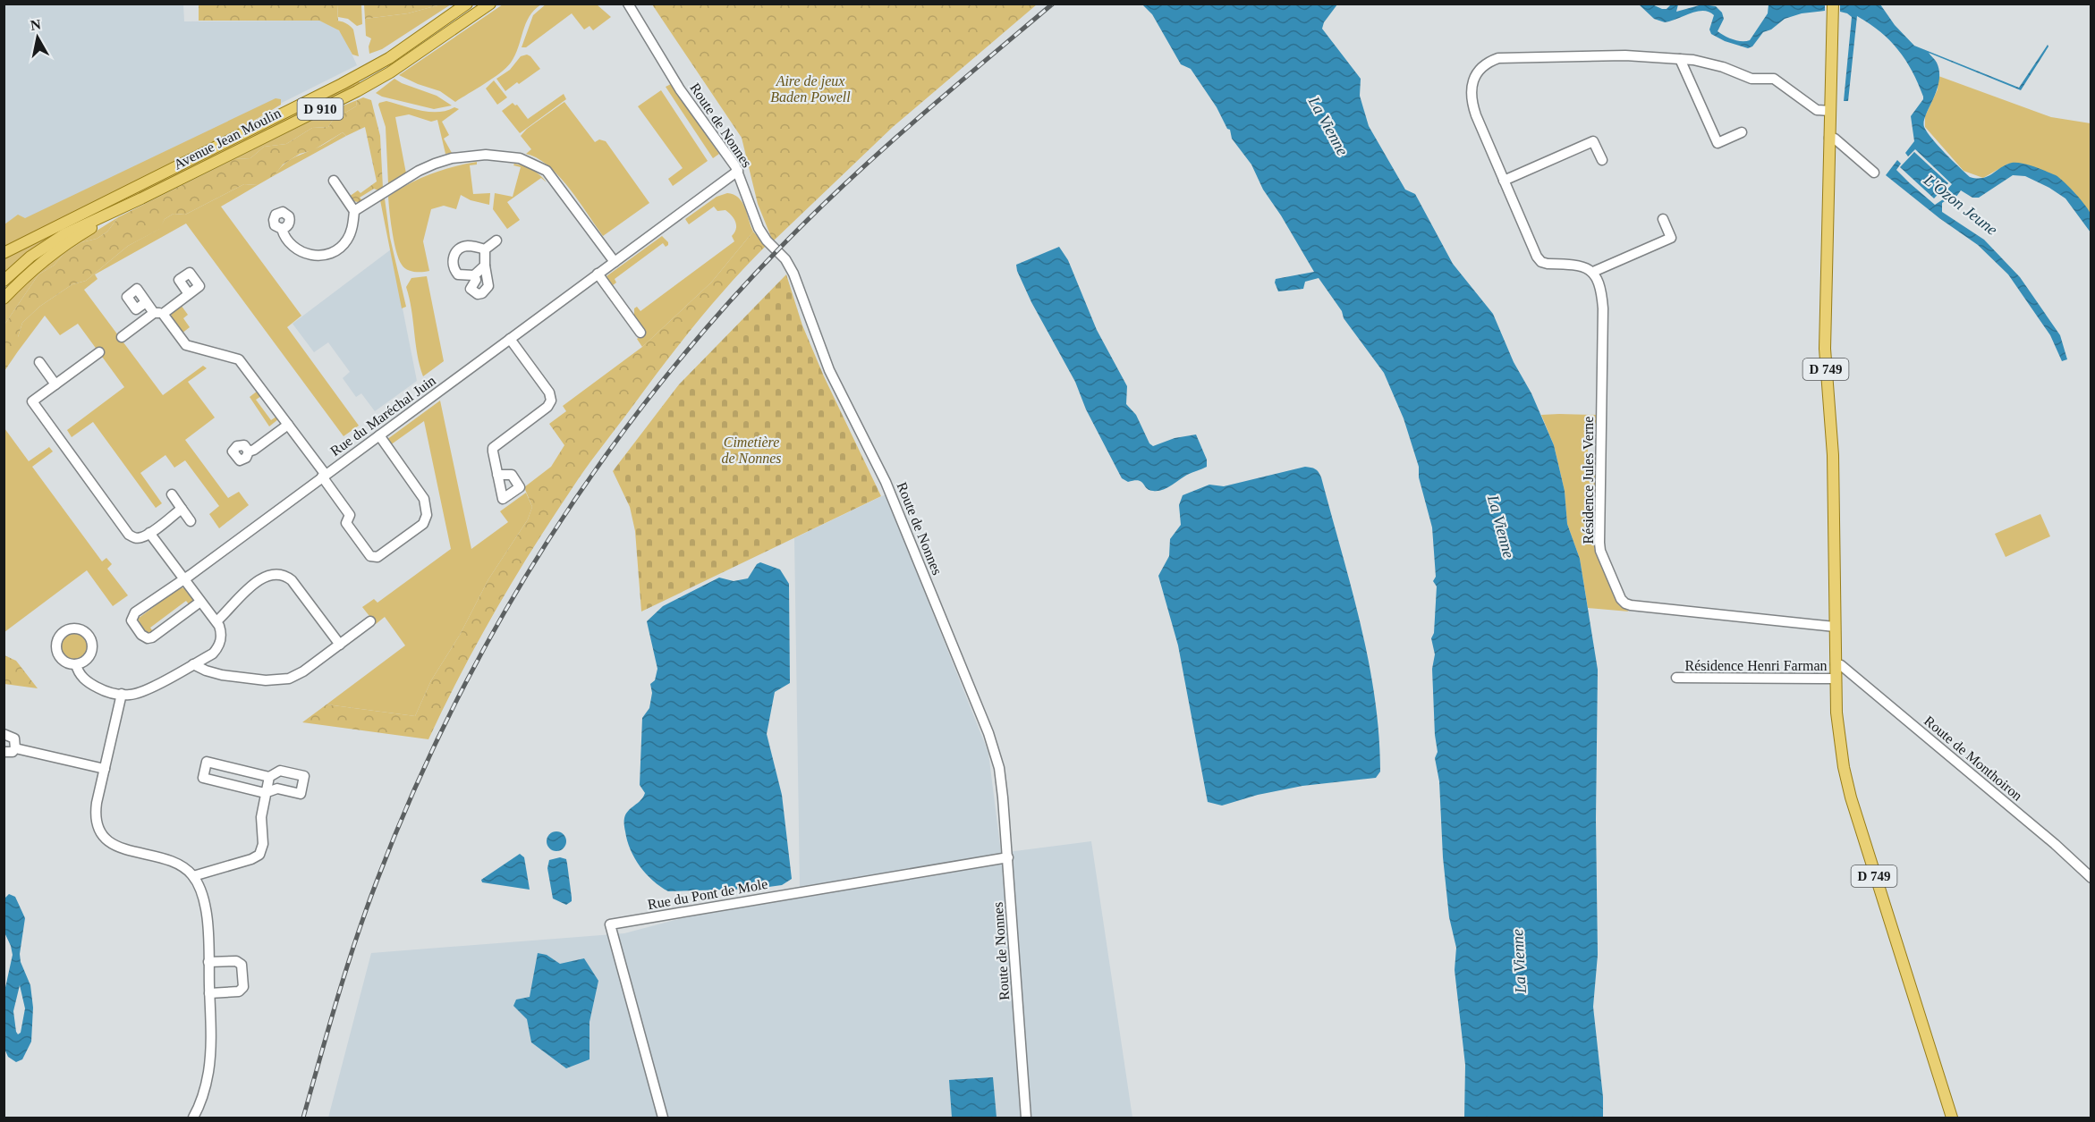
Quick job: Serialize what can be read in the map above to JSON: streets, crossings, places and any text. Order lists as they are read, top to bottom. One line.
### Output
{"streets":{"main road":["D 910","Avenue Jean Moulin","D 749"],"street":["Route de Nonnes","Rue du Maréchal Juin","Résidence Jules Verne","Résidence Henri Farman","Route de Monthoiron","Rue du Pont de Mole"]},"crossings":[["D 910","Avenue Jean Moulin"],["Route de Nonnes","Rue du Maréchal Juin"],["Route de Nonnes","Rue du Pont de Mole"],["D 749","Résidence Jules Verne"],["D 749","Résidence Henri Farman"],["D 749","Route de Monthoiron"]],"water":["La Vienne","L'Ozon Jeune"],"parks":["Aire de jeux Baden Powell","Cimetière de Nonnes"],"north":"top"}
